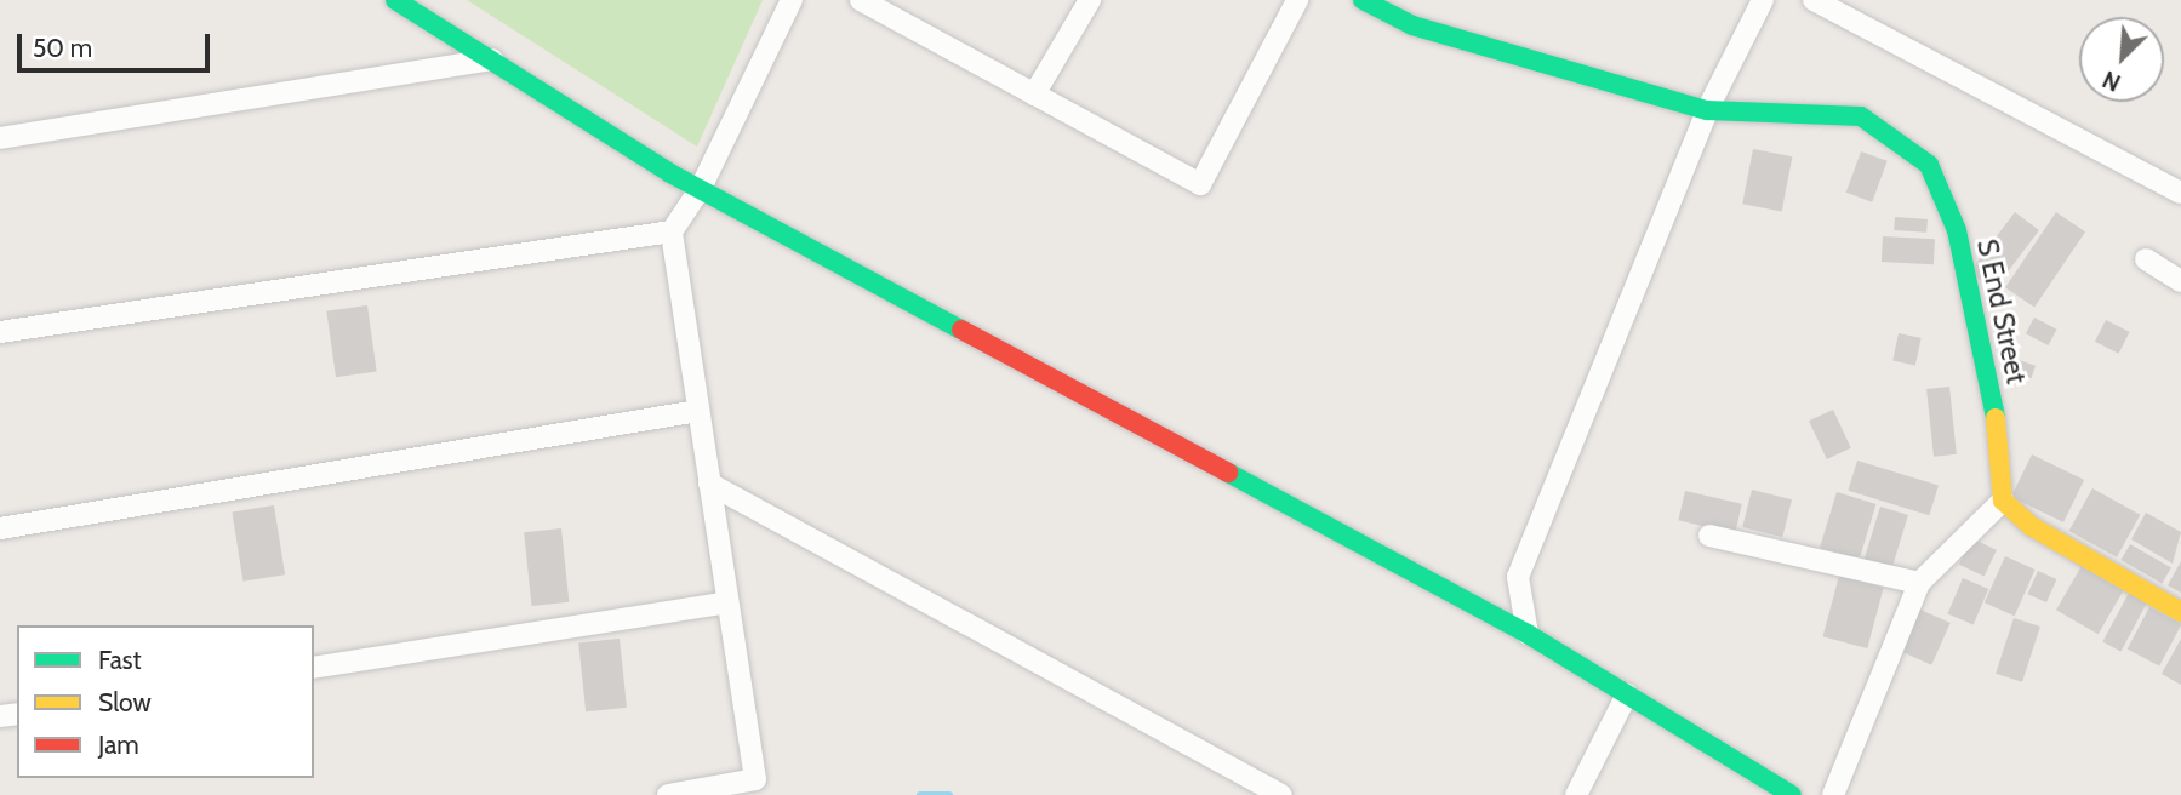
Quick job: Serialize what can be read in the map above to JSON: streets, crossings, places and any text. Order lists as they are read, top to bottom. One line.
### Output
{"streets":{"street":["S End Street"]},"legend":["Fast","Slow","Jam"],"scale_bar":"50 m","north":"bottom left"}
